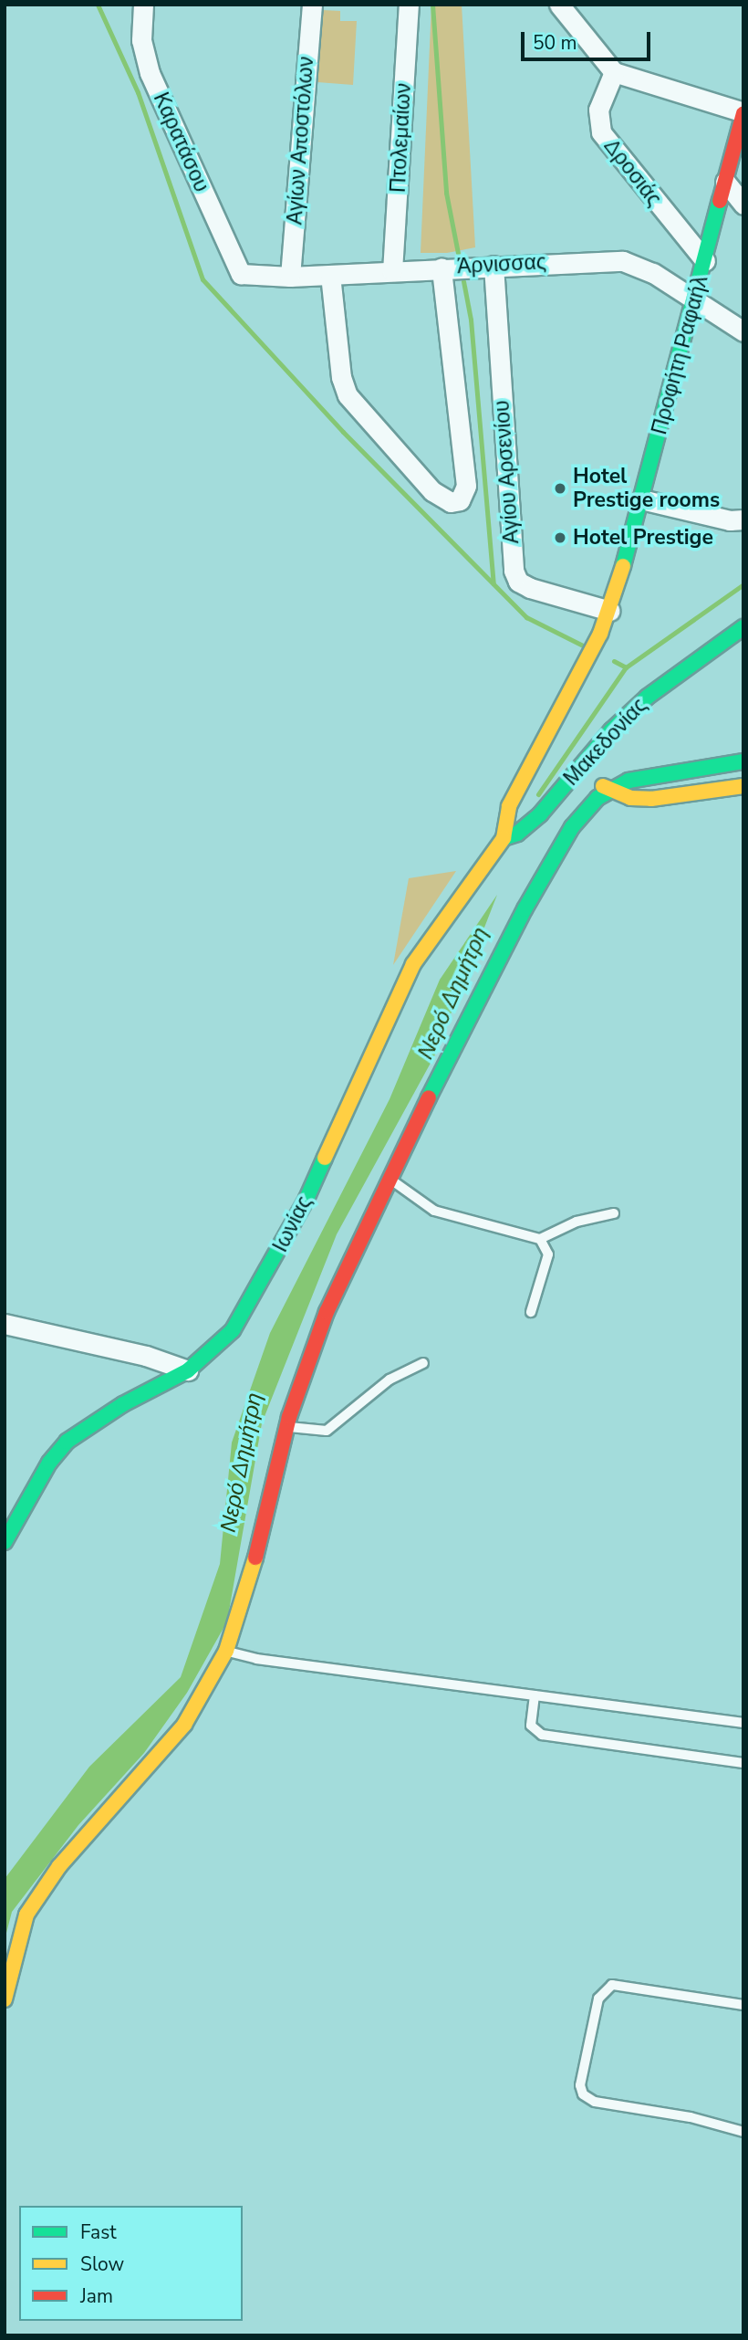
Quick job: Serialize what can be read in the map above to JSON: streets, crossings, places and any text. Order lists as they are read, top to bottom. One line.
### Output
{"streets":{"street":["Πτολεμαίων","Αγίων Αποστόλων","Καρατάσου","Δροσιάς","Άρνισσας","Προφήτη Ραφαήλ","Αγίου Αρσενίου","Μακεδονίας","Ιωνίας"]},"crossings":[["Πτολεμαίων","Άρνισσας"],["Αγίων Αποστόλων","Άρνισσας"],["Καρατάσου","Άρνισσας"],["Δροσιάς","Προφήτη Ραφαήλ"],["Άρνισσας","Προφήτη Ραφαήλ"],["Άρνισσας","Αγίου Αρσενίου"],["Προφήτη Ραφαήλ","Αγίου Αρσενίου"],["Προφήτη Ραφαήλ","Μακεδονίας"],["Προφήτη Ραφαήλ","Ιωνίας"],["Μακεδονίας","Ιωνίας"]],"water":["Νερό Δημήτρη"],"places":["Hotel Prestige rooms","Hotel Prestige"],"legend":["Fast","Slow","Jam"],"scale_bar":"50 m"}
